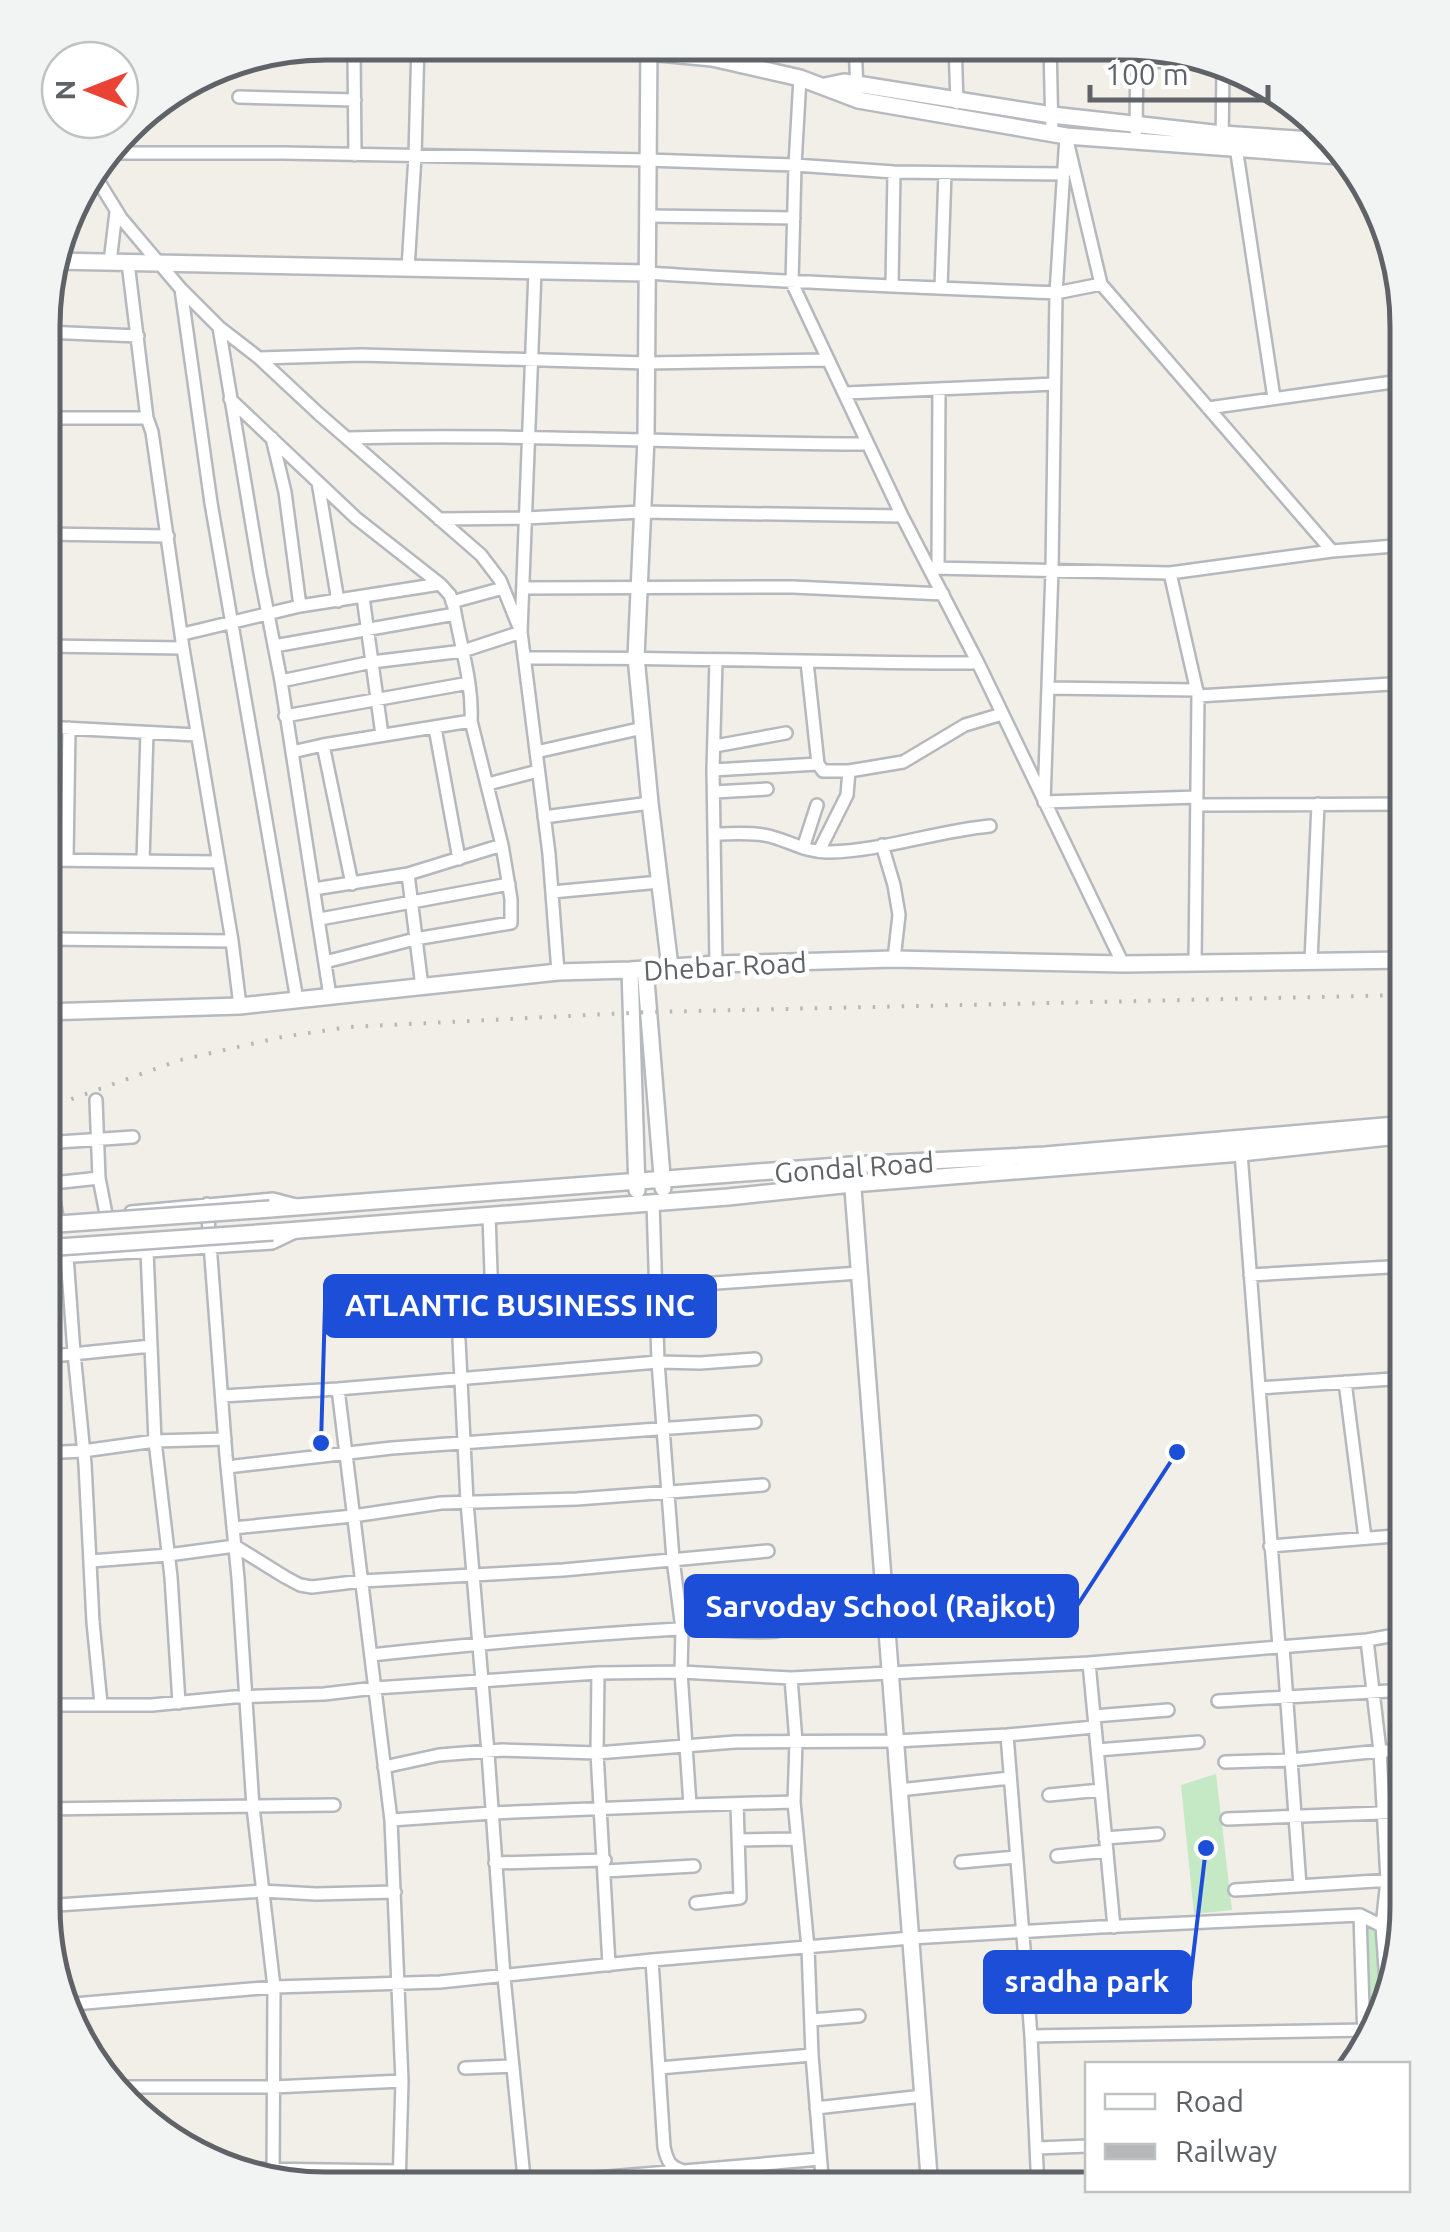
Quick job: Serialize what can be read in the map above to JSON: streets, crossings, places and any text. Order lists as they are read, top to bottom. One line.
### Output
{"streets":{"street":["Dhebar Road","Gondal Road"]},"places":["ATLANTIC BUSINESS INC","Sarvoday School (Rajkot)","sradha park"],"legend":["Road","Railway"],"scale_bar":"100 m","north":"left"}
